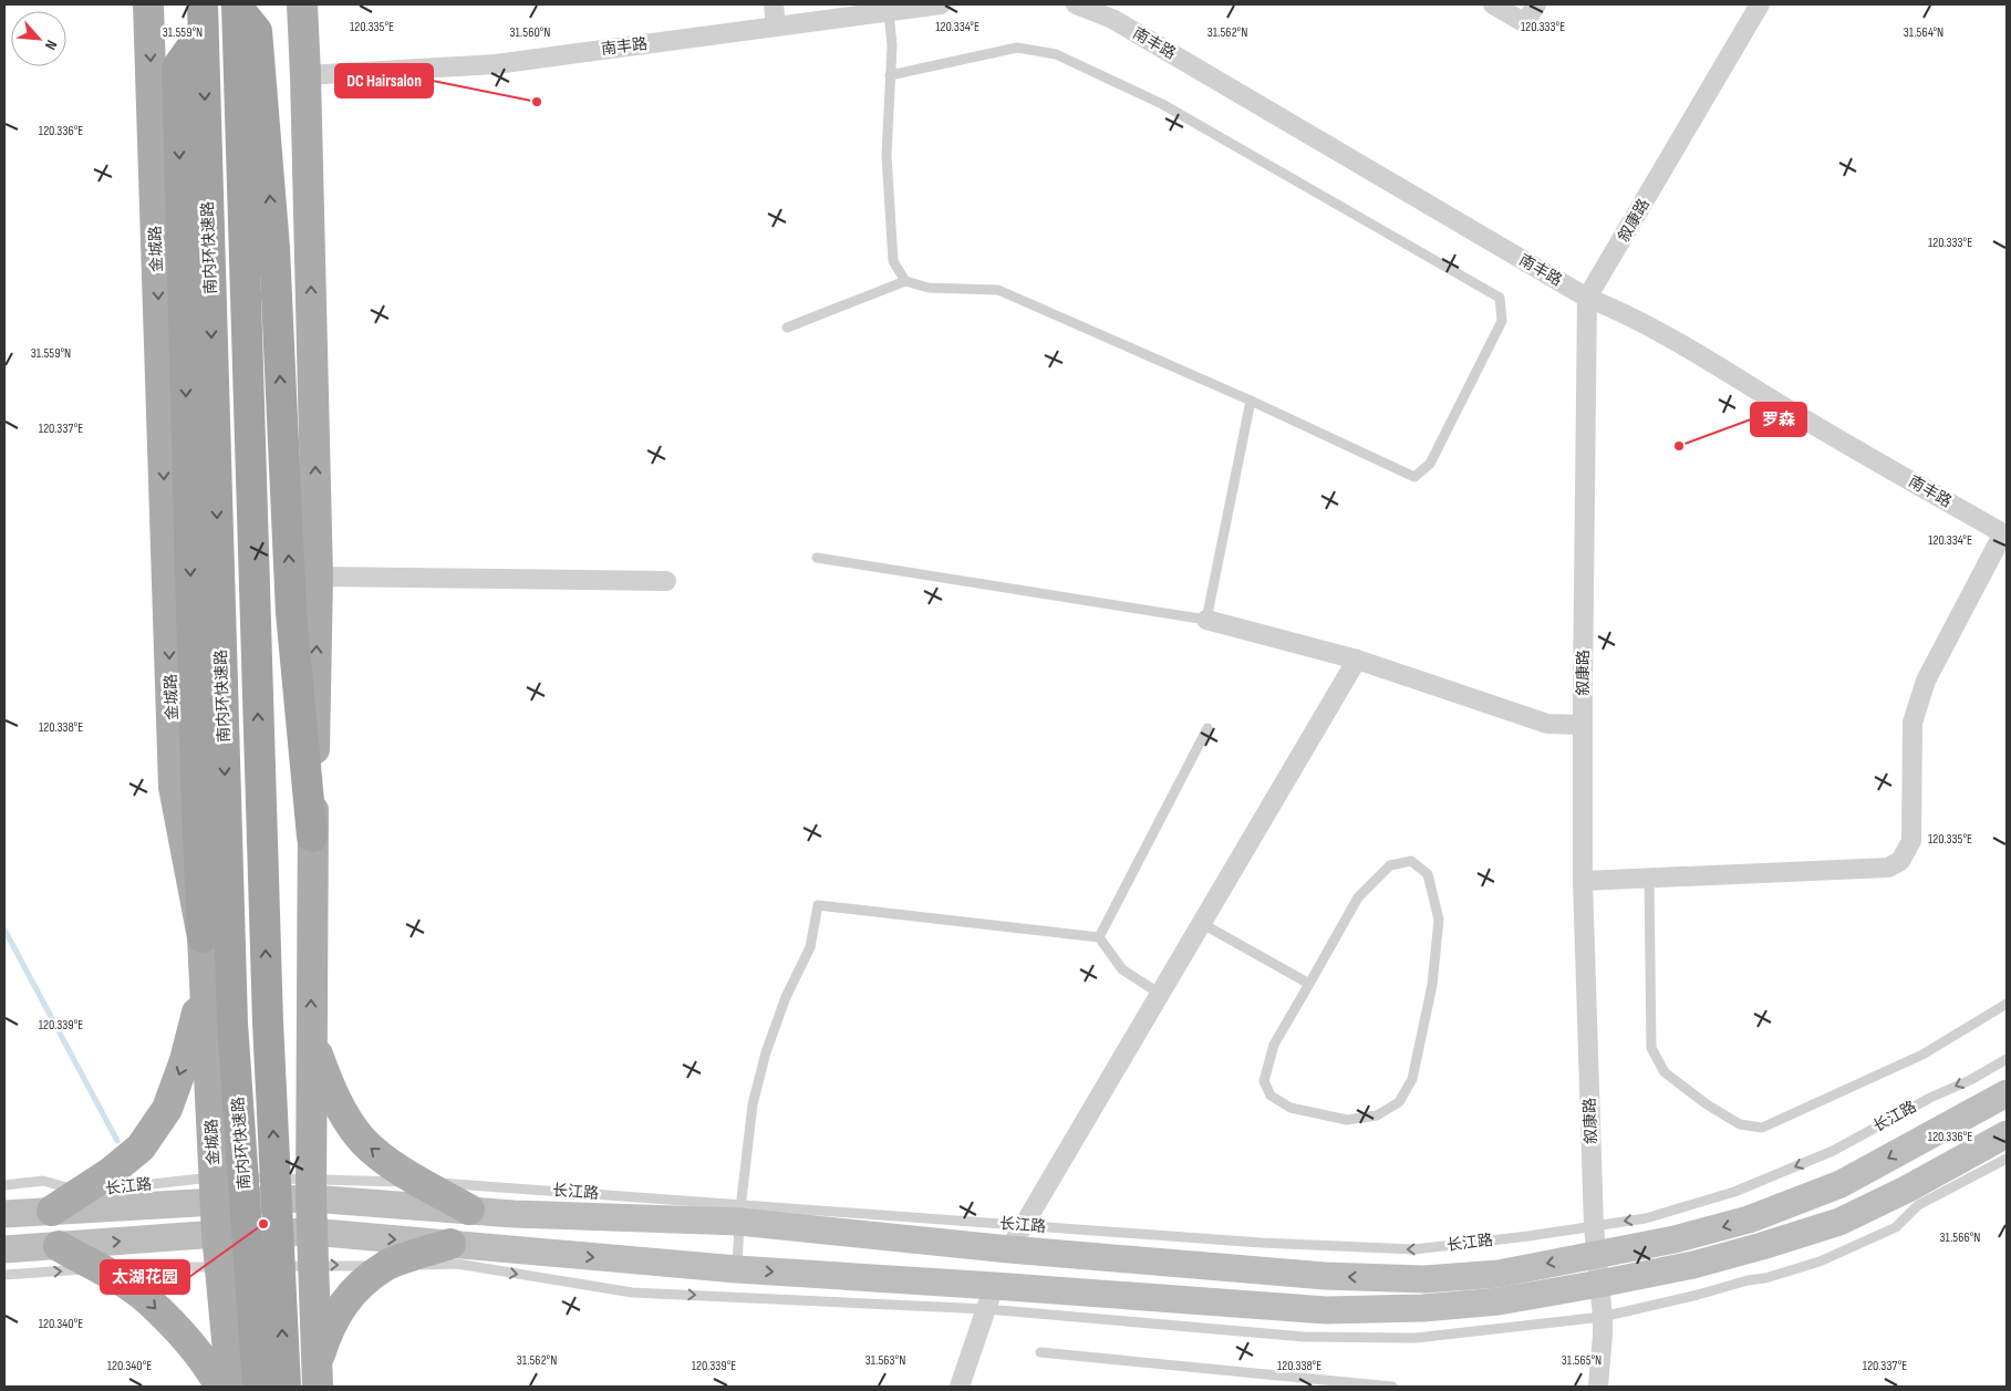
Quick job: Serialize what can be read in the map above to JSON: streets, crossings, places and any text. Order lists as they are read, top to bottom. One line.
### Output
{"streets":{"highway":["南内环快速路"],"main road":["金城路","长江路"],"street":["南丰路","叙康路"]},"crossings":[["南丰路","叙康路"],["叙康路","长江路"],["金城路","长江路"]],"places":["DC Hairsalon","罗森","太湖花园"],"north":"bottom right","coordinates":["120.335°E","120.334°E","120.333°E","31.559°N","31.560°N","31.562°N","31.564°N","120.336°E","120.337°E","120.338°E","120.339°E","31.566°N","120.340°E","31.563°N","31.565°N"]}
